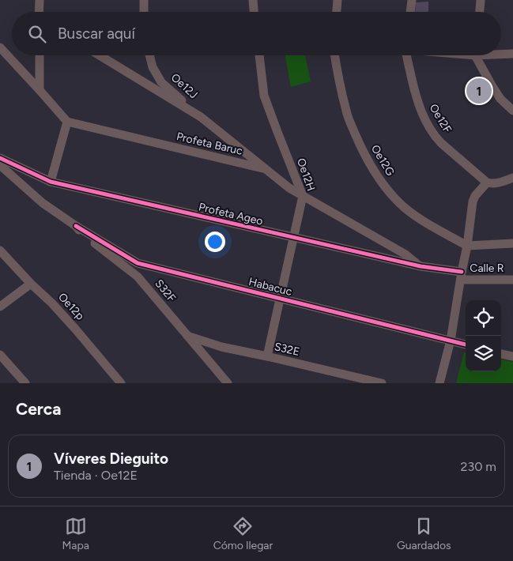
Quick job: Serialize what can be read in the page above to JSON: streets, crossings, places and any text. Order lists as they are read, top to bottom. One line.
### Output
{"streets":{"street":["Oe12J","Oe12F","Profeta Baruc","Oe12G","Oe12H","Profeta Ageo","Calle R","Habacuc","S32F","Oe12p","S32E"]},"crossings":[["Profeta Baruc","Oe12H"],["Profeta Baruc","Profeta Ageo"],["Oe12H","Profeta Ageo"],["Oe12H","Habacuc"],["Oe12H","S32E"],["Profeta Ageo","Calle R"],["Habacuc","S32F"],["S32F","S32E"]],"page":{"search":"Buscar aquí","pins":"1","heading":"Cerca","list":[{"mark":"1","name":"Víveres Dieguito","note":"Tienda · Oe12E","value":"230 m"}],"nav":["Mapa","Cómo llegar","Guardados"]}}
